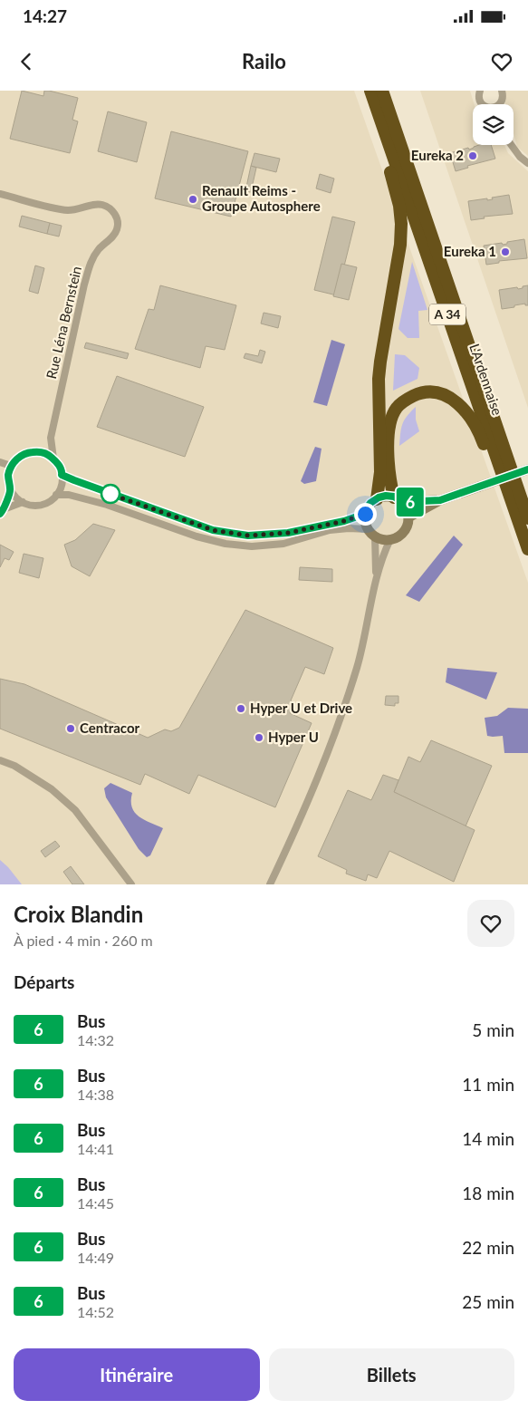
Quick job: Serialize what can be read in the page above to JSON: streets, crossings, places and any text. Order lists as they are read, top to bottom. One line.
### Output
{"streets":{"highway":["A 34","L'Ardennaise"],"street":["Rue Léna Bernstein"]},"places":["Eureka 2","Renault Reims - Groupe Autosphere","Eureka 1","Hyper U et Drive","Centracor","Hyper U"],"lines":["bus line 6"],"page":{"status":"14:27","header":"Railo","on_map":"6","heading":[["Croix Blandin","À pied · 4 min · 260 m"],"Départs"],"list":[{"mark":"6","name":"Bus","note":"14:32","value":"5 min"},{"mark":"6","name":"Bus","note":"14:38","value":"11 min"},{"mark":"6","name":"Bus","note":"14:41","value":"14 min"},{"mark":"6","name":"Bus","note":"14:45","value":"18 min"},{"mark":"6","name":"Bus","note":"14:49","value":"22 min"},{"mark":"6","name":"Bus","note":"14:52","value":"25 min"}],"buttons":["Itinéraire","Billets"]}}
